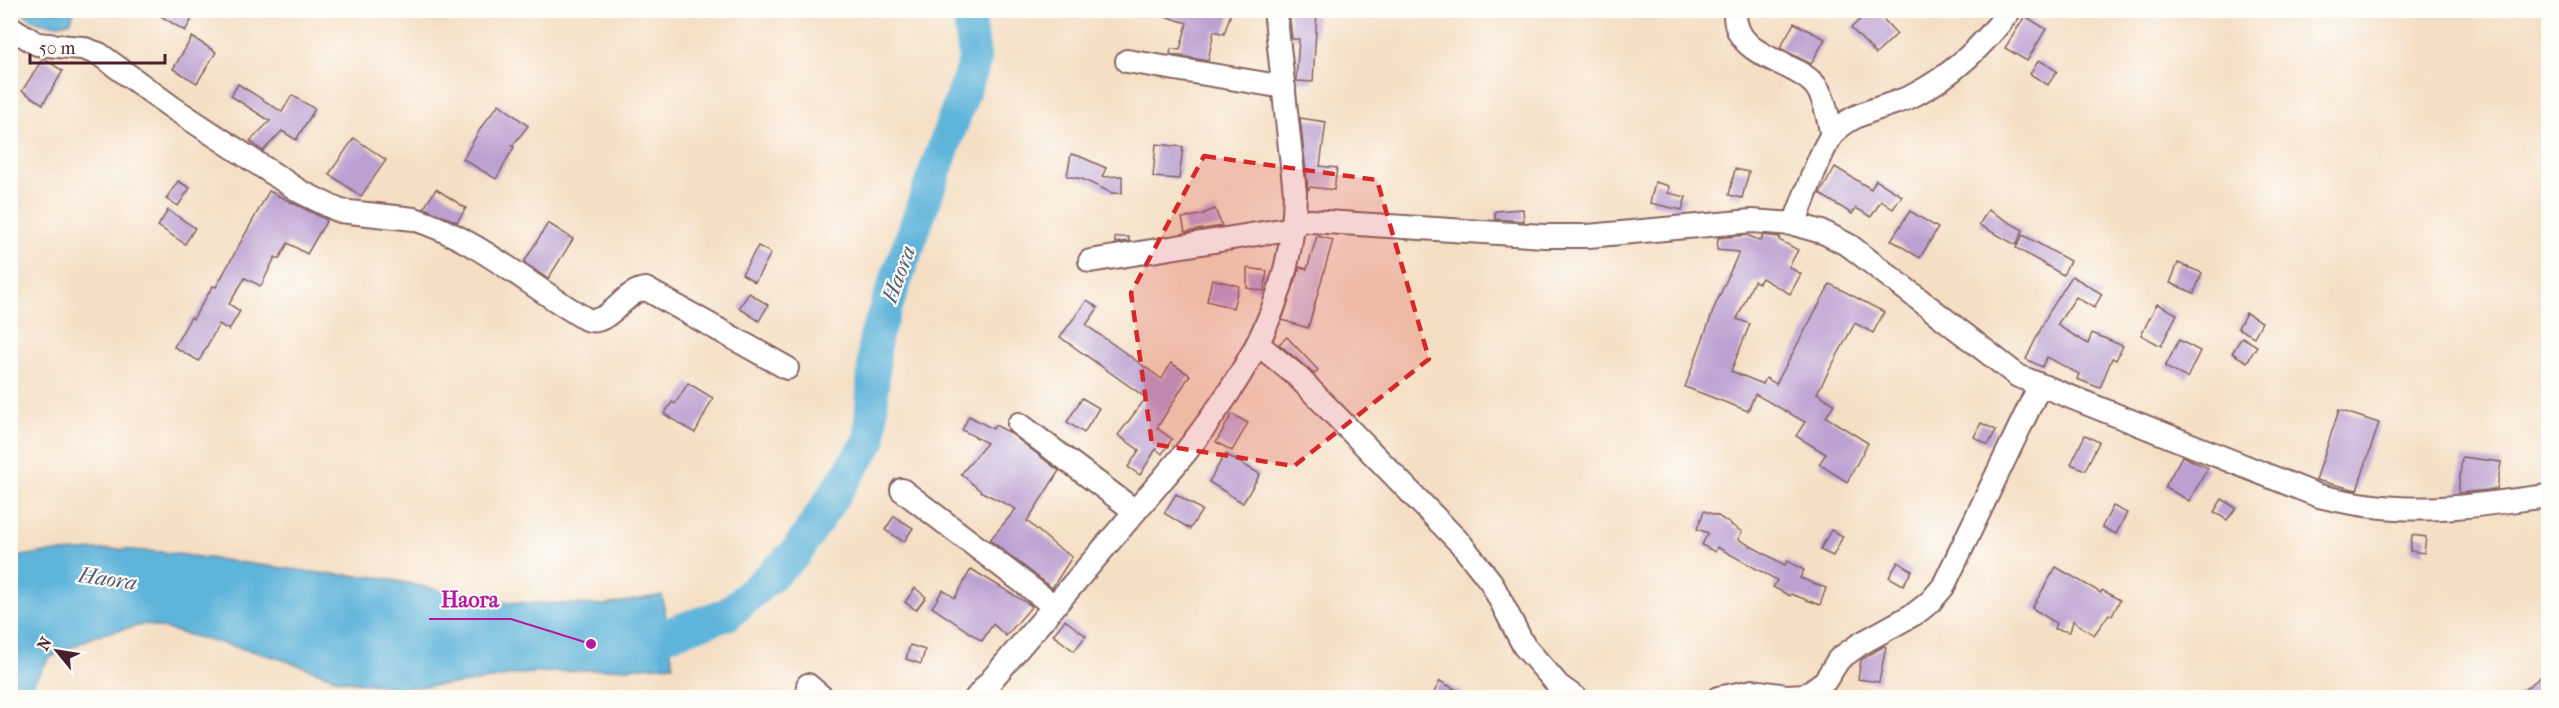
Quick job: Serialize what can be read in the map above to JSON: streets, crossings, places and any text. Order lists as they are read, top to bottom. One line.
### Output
{"water":["Haora"],"places":["Haora"],"scale_bar":"50 m","north":"top left"}
